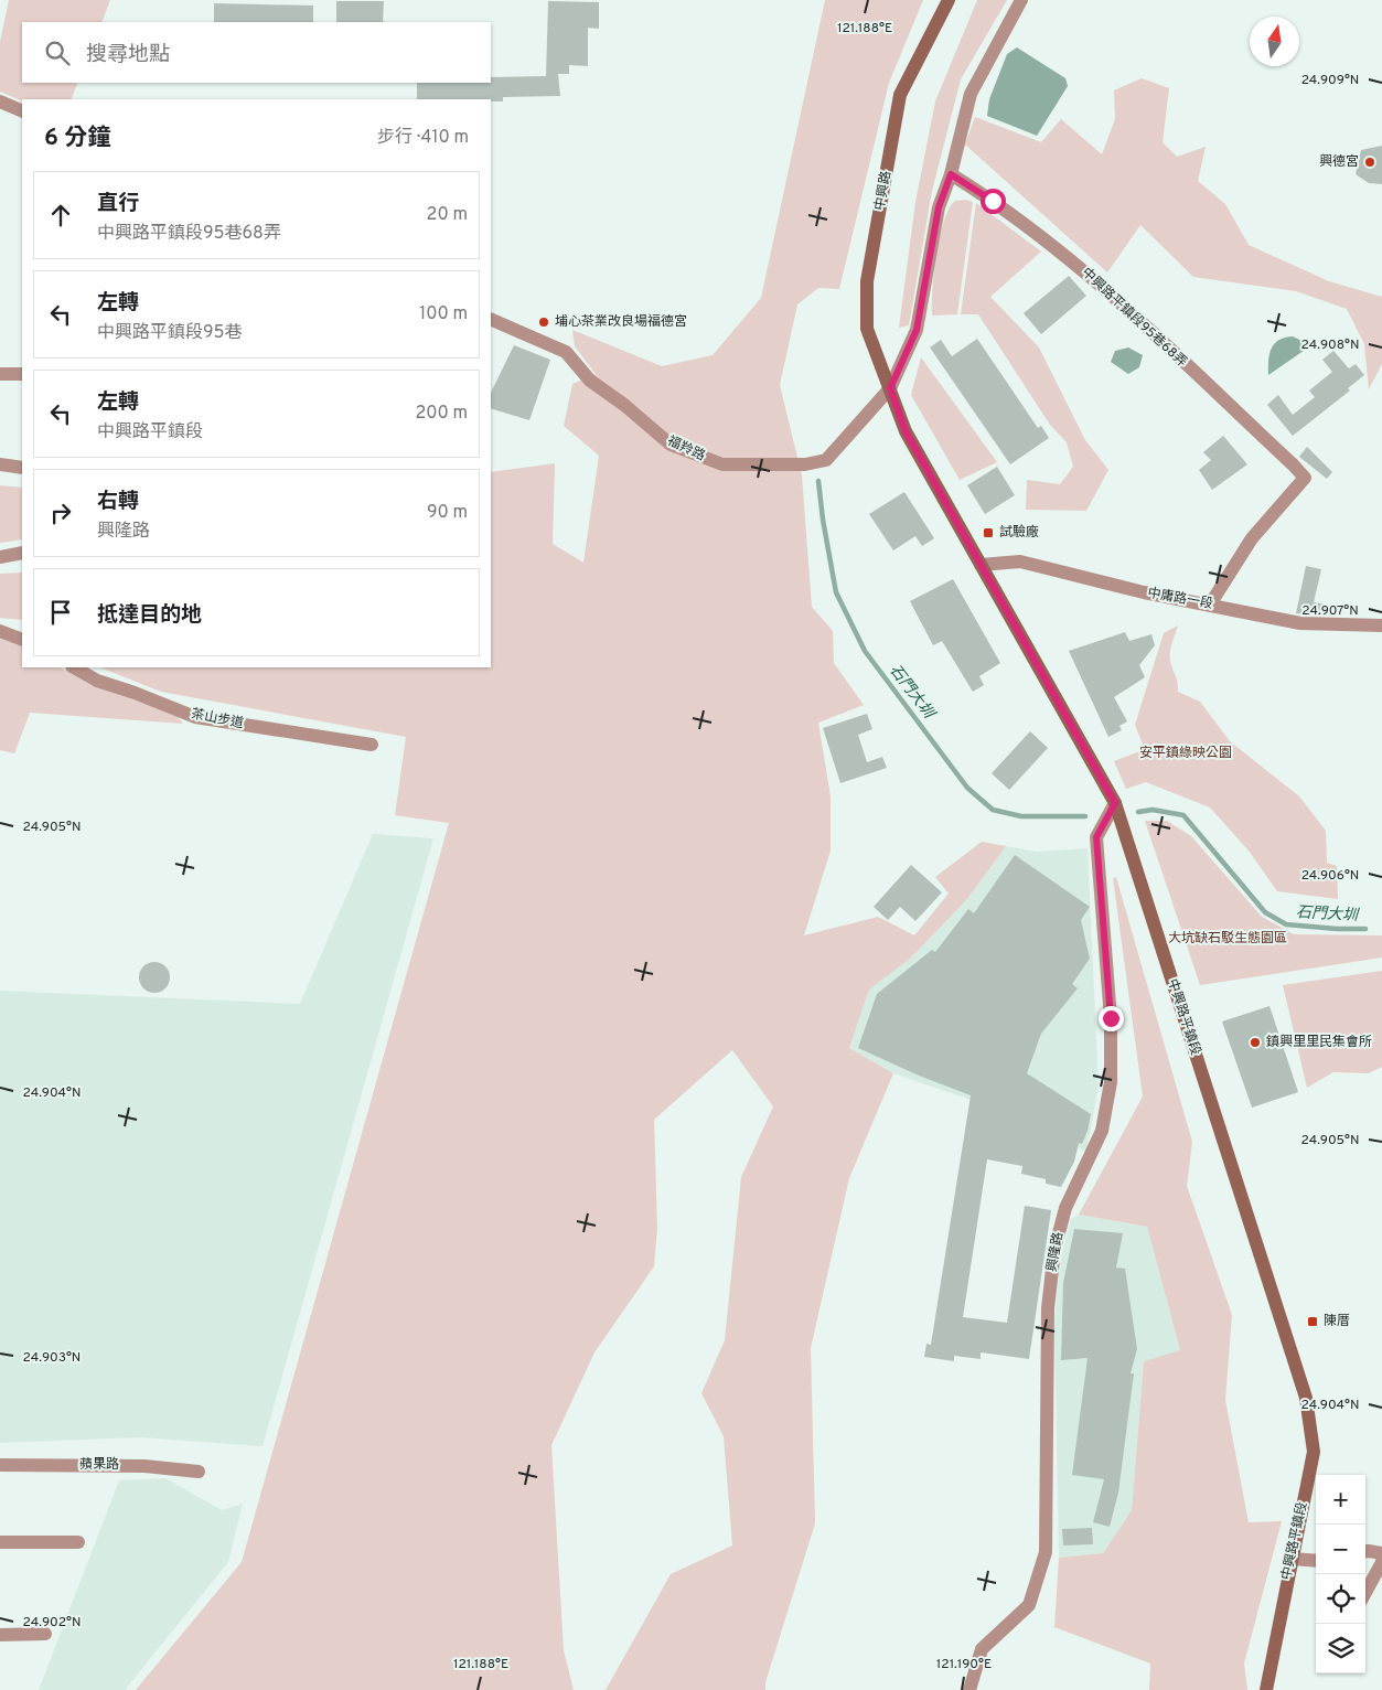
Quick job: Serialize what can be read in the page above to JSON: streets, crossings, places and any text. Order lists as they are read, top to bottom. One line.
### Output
{"streets":{"street":["中興路","中興路平鎮段95巷68弄","福羚路","中庸路一段","茶山步道","中興路平鎮段","興隆路","蘋果路"]},"crossings":[["中興路","福羚路"],["中興路","中興路平鎮段"],["中興路平鎮段95巷68弄","福羚路"],["中興路平鎮段95巷68弄","中庸路一段"],["福羚路","中興路平鎮段"],["中庸路一段","中興路平鎮段"],["中興路平鎮段","興隆路"]],"water":["石門大圳"],"parks":["安平鎮綠映公園","大坑缺石駁生態園區"],"places":{"other":["興德宮","埔心茶業改良場福德宮","鎮興里里民集會所"],"transit":["試驗廠","陳厝"]},"north":"top","page":{"search":"搜尋地點","heading":["6 分鐘","步行 · 410 m"],"list":[["直行","中興路平鎮段95巷68弄","20 m"],["左轉","中興路平鎮段95巷","100 m"],["左轉","中興路平鎮段","200 m"],["右轉","興隆路","90 m"],"抵達目的地"],"map_buttons":["+","−"]},"coordinates":["121.188°E","24.909°N","24.908°N","24.907°N","24.905°N","24.906°N","24.904°N","24.903°N","24.902°N","121.190°E"]}
